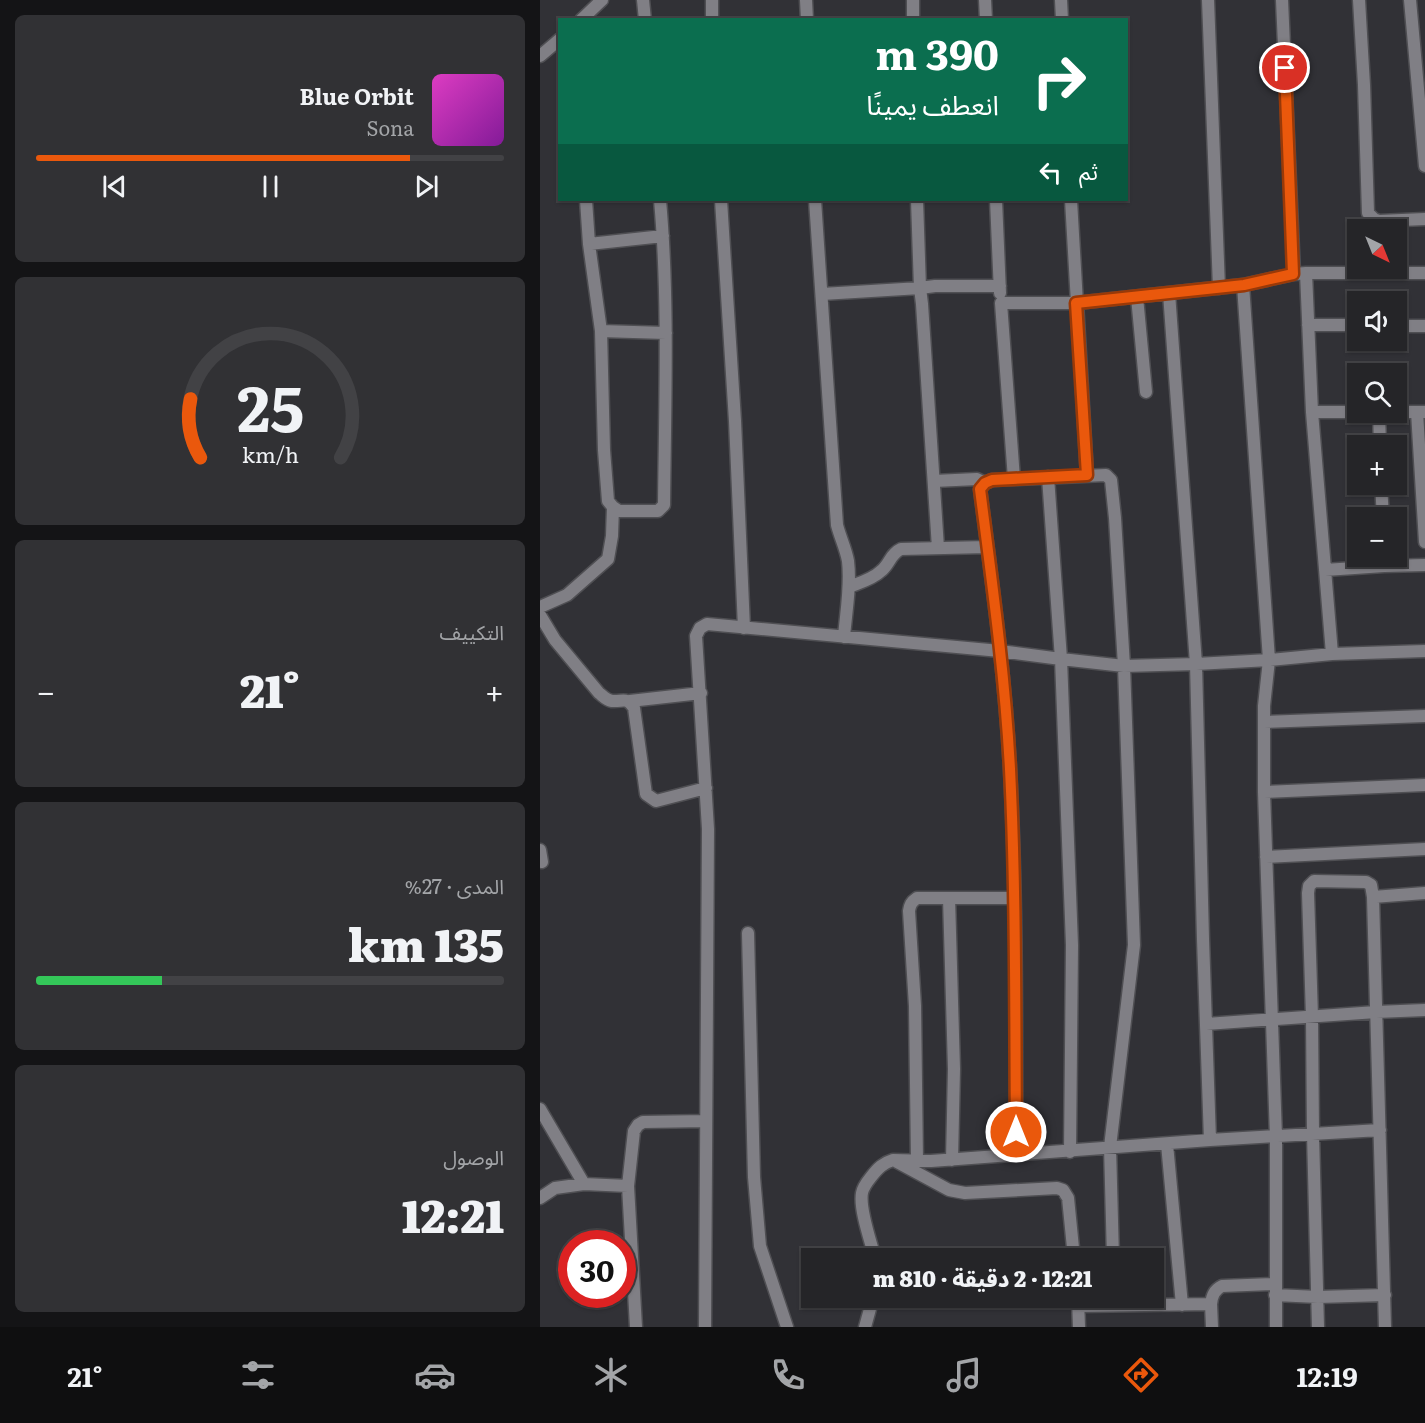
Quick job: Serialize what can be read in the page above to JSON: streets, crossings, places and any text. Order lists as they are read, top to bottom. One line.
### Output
{"north":"bottom right","page":{"turn":["390 m","انعطف يمينًا"],"song":["Blue Orbit","Sona"],"then":"ثم","map_buttons":["+","−"],"tile":["التكييف",["المدى · 27%","135 km"],["الوصول","12:21"]],"heat":["−","21°","+"],"limit":"30","trip":"12:21 · 2 دقيقة · 810 m","tabs":["12:19","21°"],"gauge":["25","km/h"]}}
